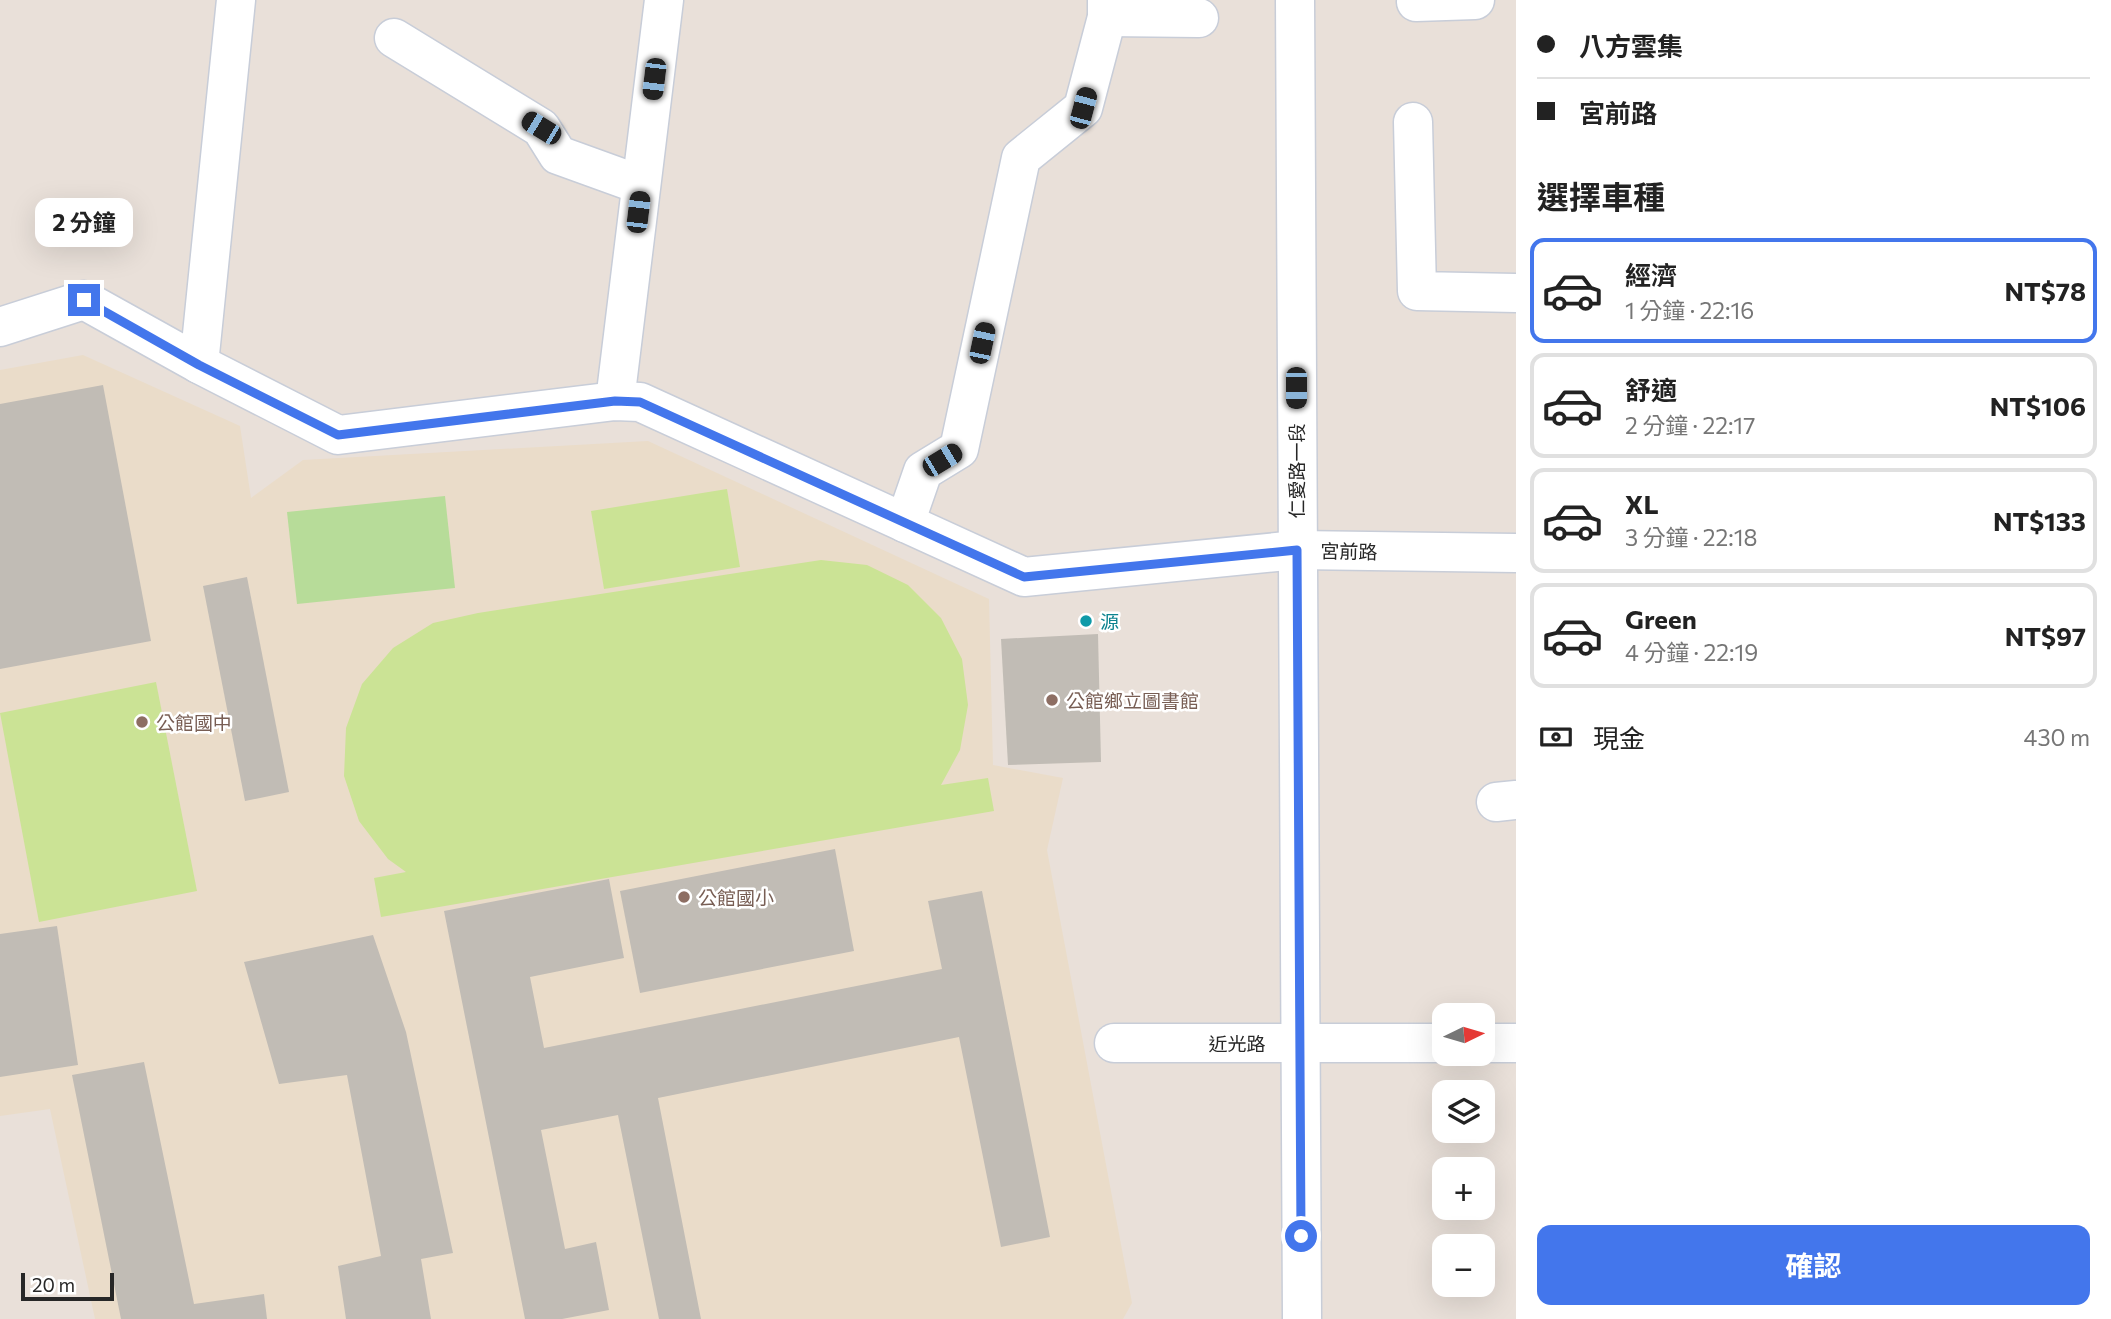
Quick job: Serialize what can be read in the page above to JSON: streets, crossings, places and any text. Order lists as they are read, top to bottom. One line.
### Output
{"streets":{"street":["仁愛路一段","宮前路","近光路"]},"crossings":[["仁愛路一段","宮前路"],["仁愛路一段","近光路"]],"places":["源","公館鄉立圖書館","公館國中","公館國小"],"scale_bar":"20 m","north":"right","page":{"banner":["八方雲集","宮前路"],"heading":"選擇車種","bubble":"2 分鐘","list":[{"name":"經濟","note":"1 分鐘 · 22:16","value":"NT$78"},{"name":"舒適","note":"2 分鐘 · 22:17","value":"NT$106"},{"name":"XL","note":"3 分鐘 · 22:18","value":"NT$133"},{"name":"Green","note":"4 分鐘 · 22:19","value":"NT$97"}],"pay":["現金","430 m"],"map_buttons":["+","−"],"buttons":"確認","scale":"20 m"}}
